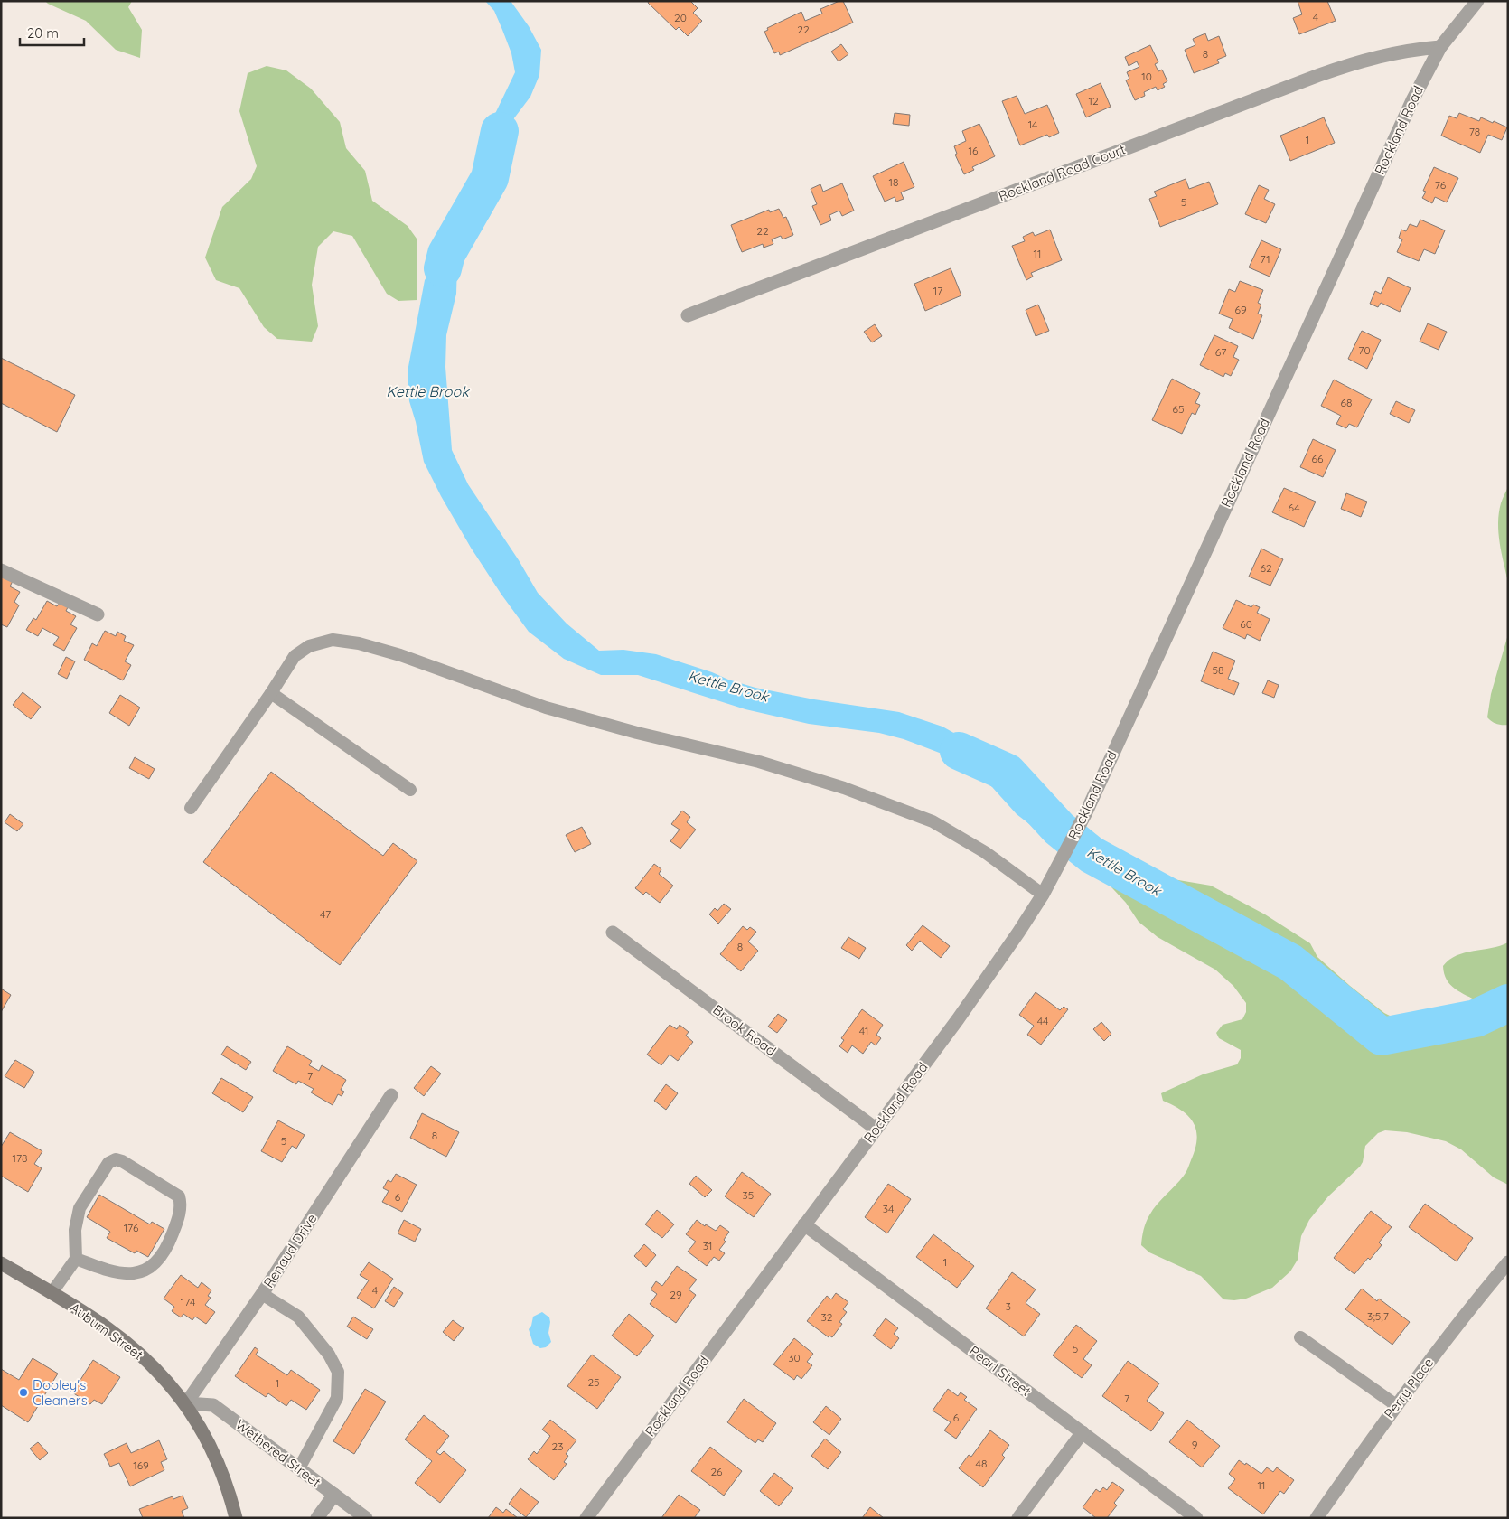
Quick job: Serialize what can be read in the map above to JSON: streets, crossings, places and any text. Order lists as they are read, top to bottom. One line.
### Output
{"streets":{"main road":["Auburn Street"],"street":["Rockland Road","Rockland Road Court","Brook Road","Renaud Drive","Pearl Street","Perry Place","Wethered Street"]},"crossings":[["Rockland Road","Rockland Road Court"],["Rockland Road","Brook Road"],["Rockland Road","Pearl Street"],["Renaud Drive","Auburn Street"],["Renaud Drive","Wethered Street"],["Auburn Street","Wethered Street"]],"water":["Kettle Brook"],"places":["Dooley's Cleaners"],"house_numbers":["4","20","22","8","10","12","14","78","1","16","18","76","5","22","11","71","17","69","70","67","68","65","66","64","62","60","58","47","8","44","41","7","8","5","178","35","6","34","176","31","1","4","29","174","3","3;5;7","32","5","30","25","1","7","6","9","23","48","169","26","11"],"scale_bar":"20 m"}
